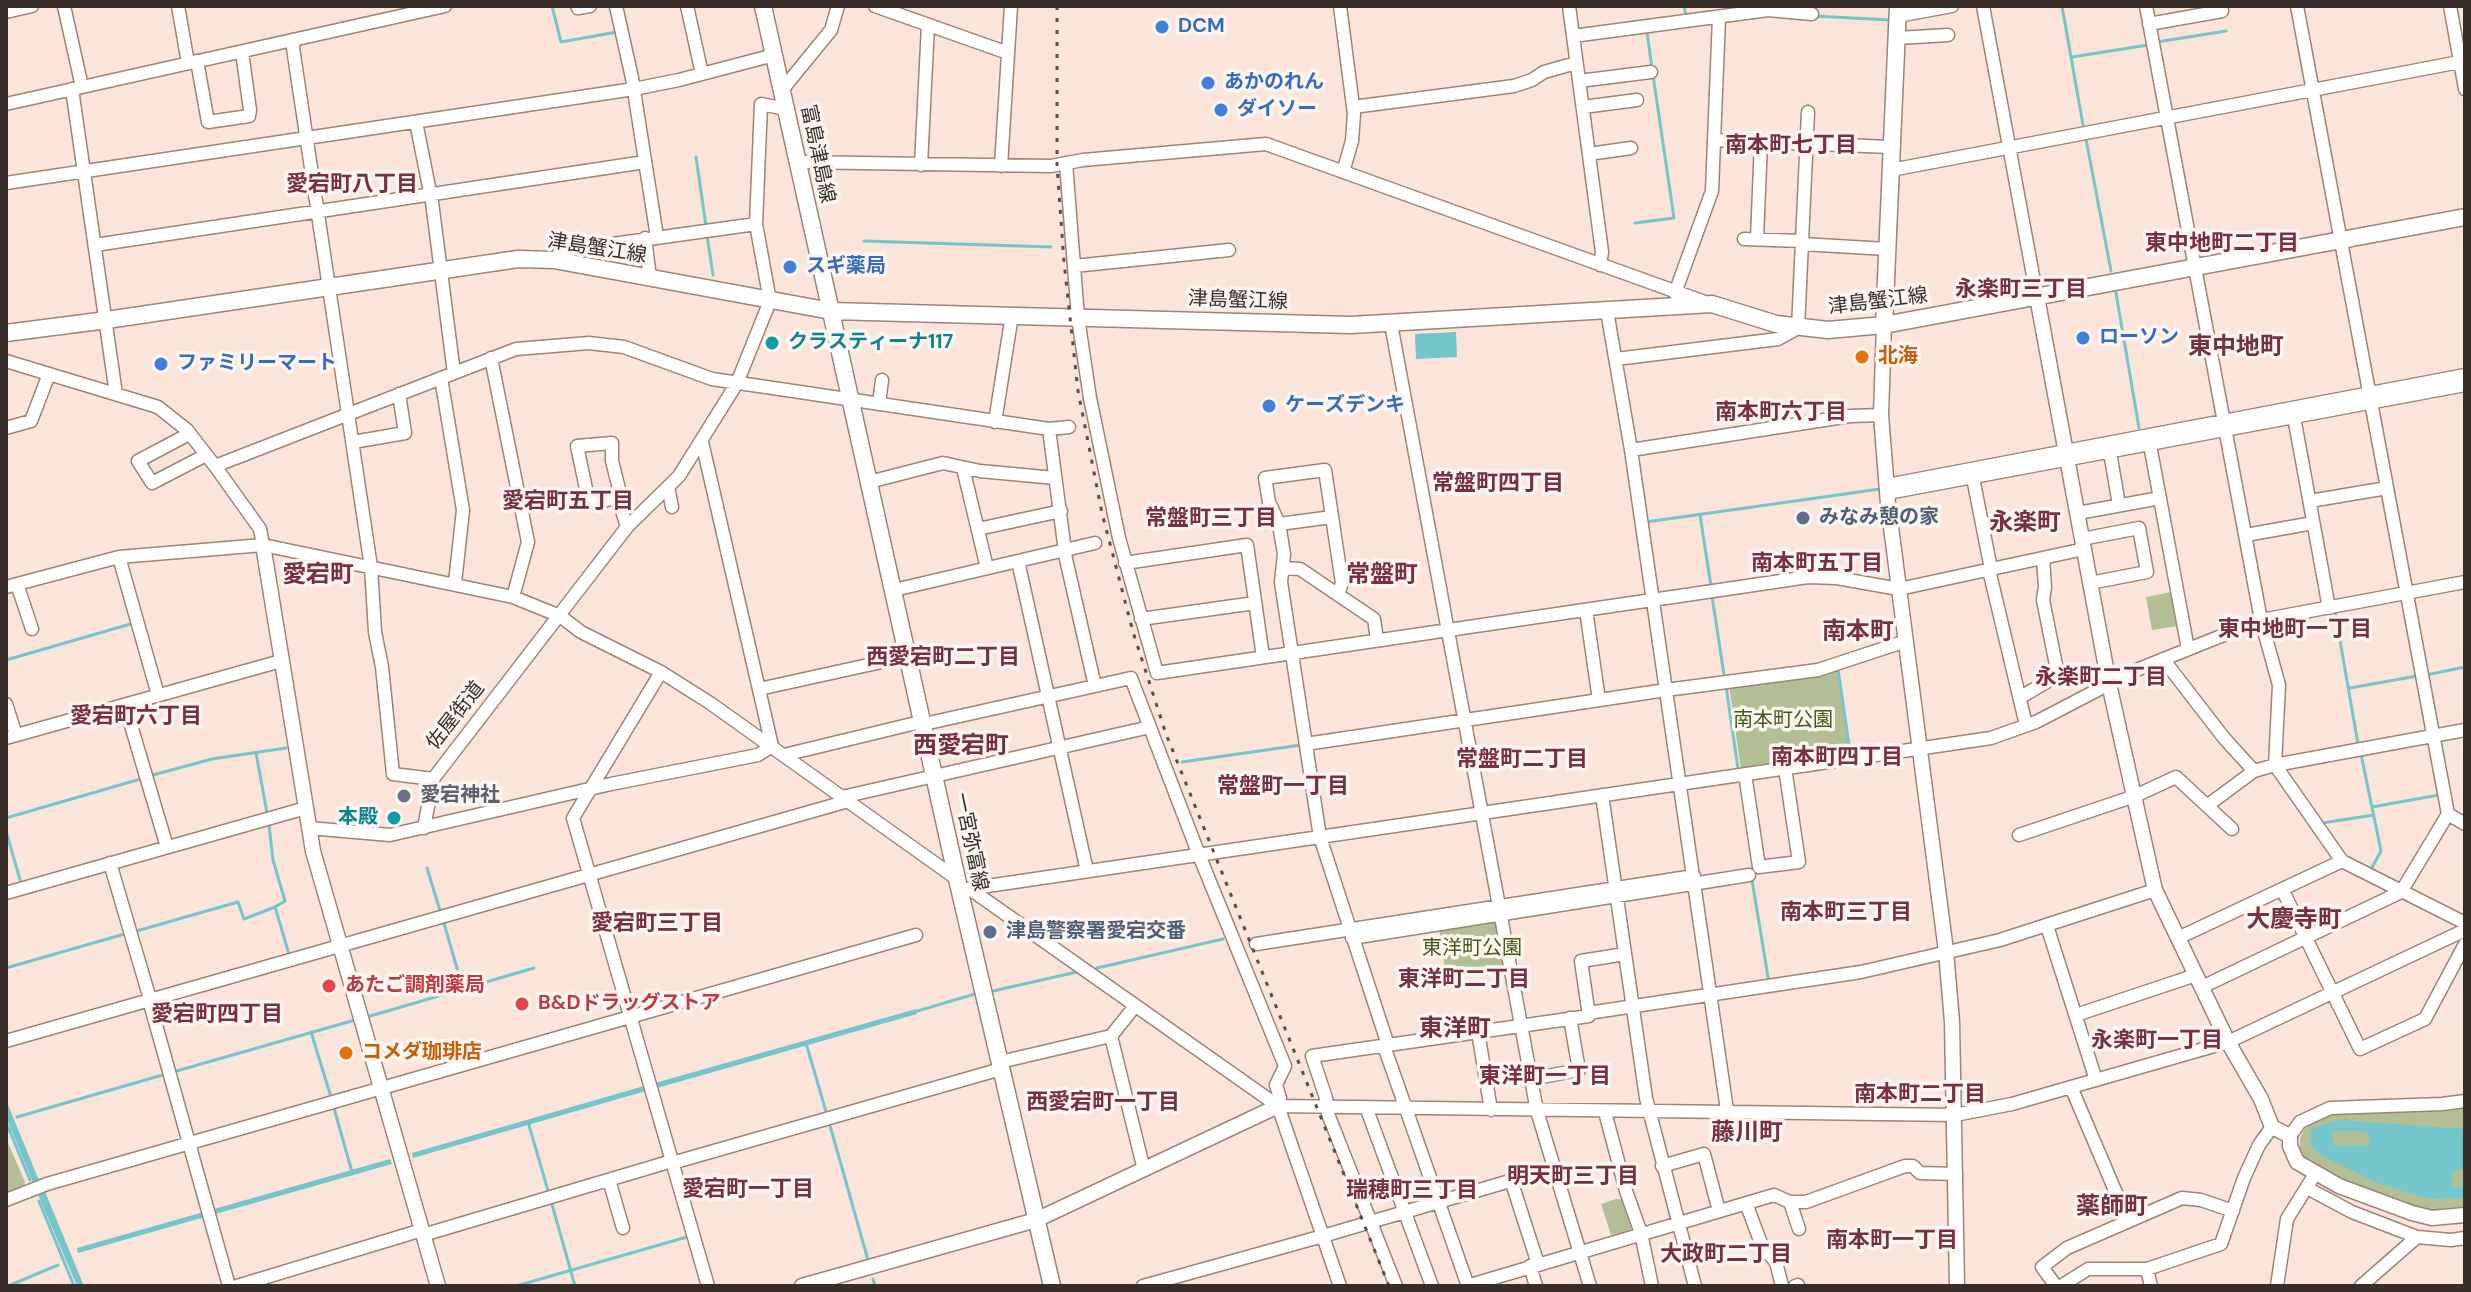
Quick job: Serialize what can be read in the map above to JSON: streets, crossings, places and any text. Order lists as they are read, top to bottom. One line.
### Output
{"streets":{"main road":["富島津島線","津島蟹江線","一宮弥富線"],"street":["佐屋街道"]},"crossings":[["富島津島線","津島蟹江線"],["富島津島線","一宮弥富線"],["津島蟹江線","佐屋街道"],["津島蟹江線","一宮弥富線"]],"districts":["南本町七丁目","愛宕町八丁目","東中地町二丁目","永楽町三丁目","東中地町","南本町六丁目","常盤町四丁目","愛宕町五丁目","常盤町三丁目","永楽町","南本町五丁目","愛宕町","常盤町","東中地町一丁目","南本町","西愛宕町二丁目","永楽町二丁目","愛宕町六丁目","西愛宕町","南本町四丁目","常盤町二丁目","常盤町一丁目","南本町三丁目","大慶寺町","愛宕町三丁目","東洋町二丁目","愛宕町四丁目","東洋町","永楽町一丁目","東洋町一丁目","南本町二丁目","西愛宕町一丁目","藤川町","明天町三丁目","愛宕町一丁目","瑞穂町三丁目","薬師町","南本町一丁目","大政町二丁目"],"parks":["南本町公園","東洋町公園"],"places":["DCM","あかのれん","ダイソー","スギ薬局","ローソン","クラスティーナ117","北海","ファミリーマート","ケーズデンキ","みなみ憩の家","愛宕神社","本殿","津島警察署愛宕交番","あたご調剤薬局","B&Dドラッグストア","コメダ珈琲店"]}
